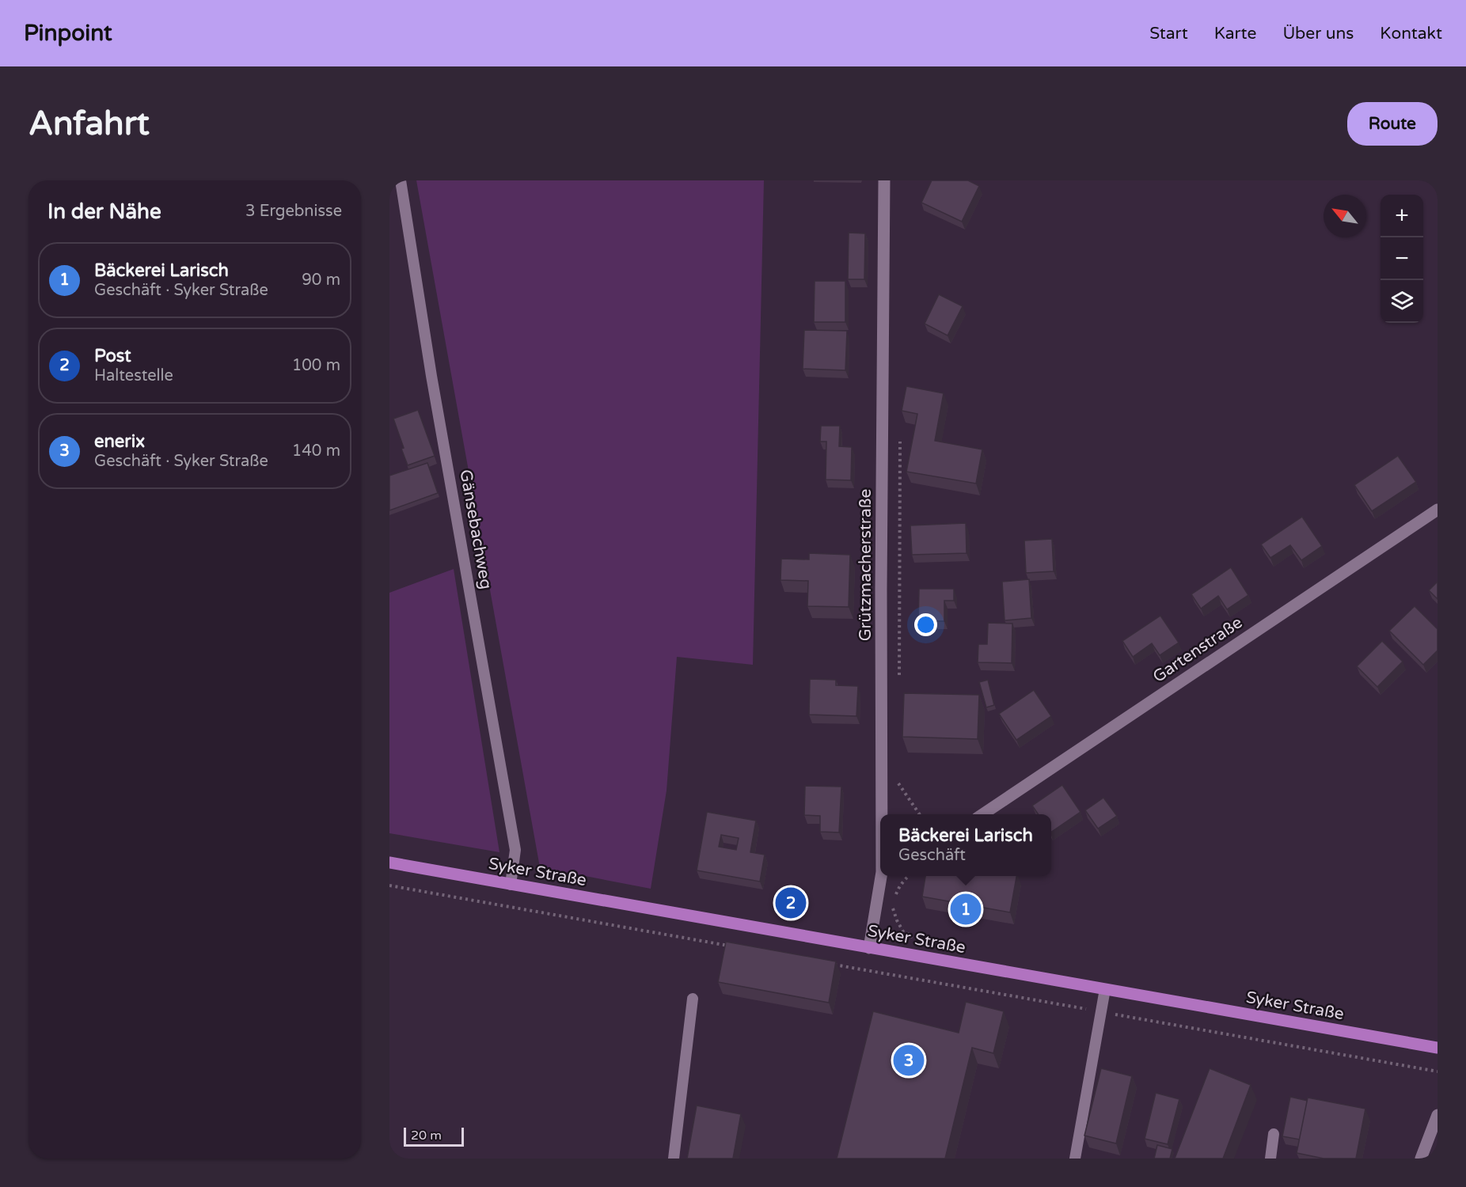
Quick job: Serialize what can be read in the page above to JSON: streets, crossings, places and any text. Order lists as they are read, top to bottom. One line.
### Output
{"streets":{"main road":["Syker Straße"],"street":["Grützmacherstraße","Gartenstraße"],"lane":["Gänsebachweg"]},"crossings":[["Gänsebachweg","Syker Straße"],["Grützmacherstraße","Syker Straße"]],"scale_bar":"20 m","north":"top left","page":{"header":"Pinpoint","nav":["Start","Karte","Über uns","Kontakt"],"buttons":"Route","title":"Anfahrt","heading":["In der Nähe","3 Ergebnisse"],"map_buttons":["+","−"],"list":[{"mark":"1","name":"Bäckerei Larisch","note":"Geschäft · Syker Straße","value":"90 m"},{"mark":"2","name":"Post","note":"Haltestelle","value":"100 m"},{"mark":"3","name":"enerix","note":"Geschäft · Syker Straße","value":"140 m"}],"popup":["Bäckerei Larisch","Geschäft"],"pins":["2","1","3"],"scale":"20 m"}}
